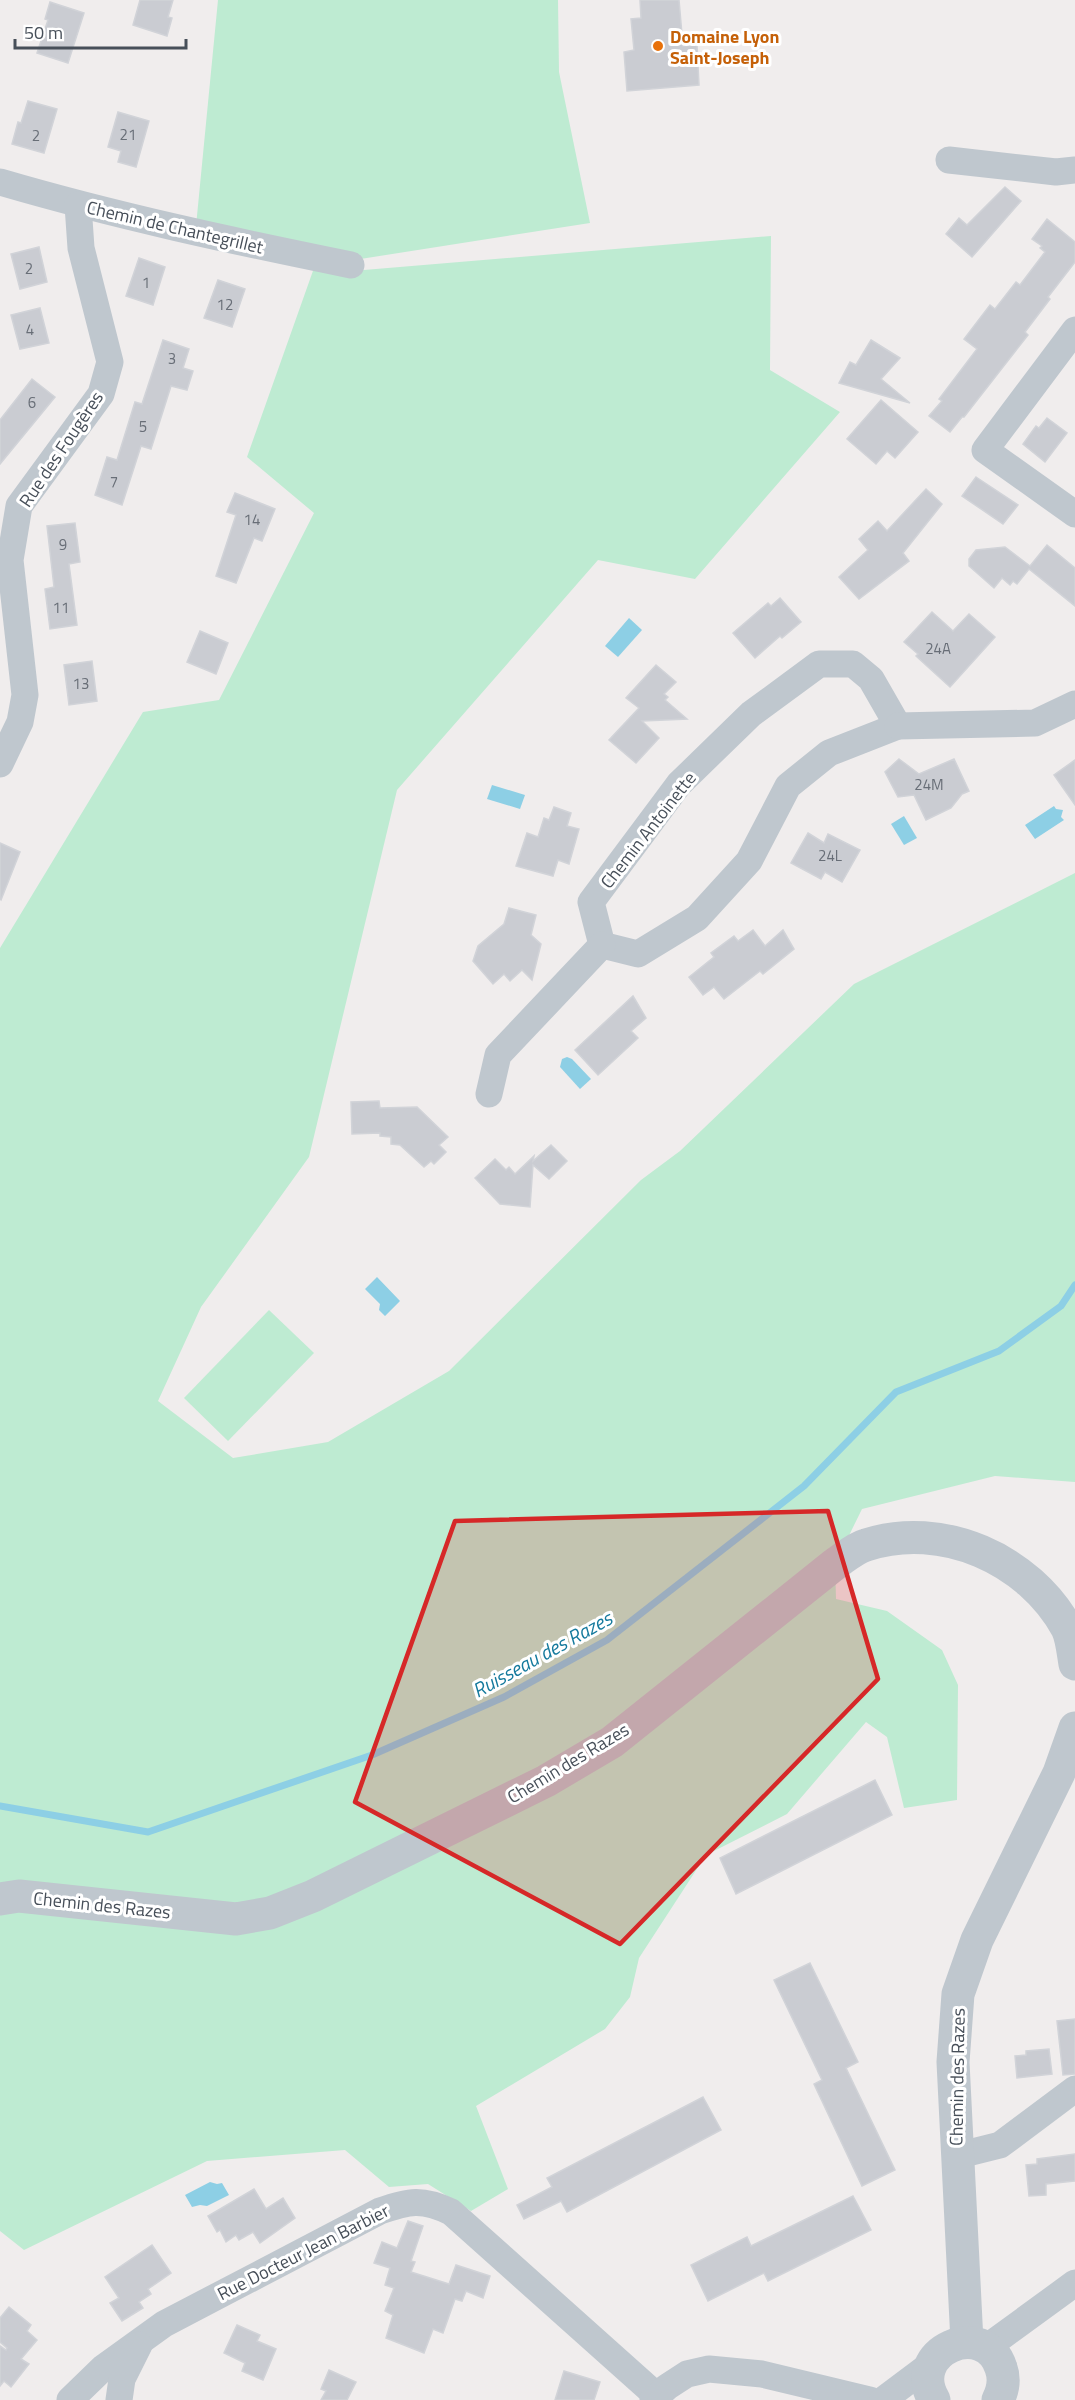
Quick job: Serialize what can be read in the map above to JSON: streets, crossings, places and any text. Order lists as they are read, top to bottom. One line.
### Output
{"streets":{"street":["Chemin de Chantegrillet","Rue des Fougères","Chemin Antoinette","Chemin des Razes","Rue Docteur Jean Barbier"]},"crossings":[["Chemin de Chantegrillet","Rue des Fougères"]],"water":["Ruisseau des Razes"],"places":["Domaine Lyon Saint-Joseph"],"house_numbers":["21","2","2","1","12","4","3","6","5","7","14","9","11","24A","13","24M","24L"],"scale_bar":"50 m"}
